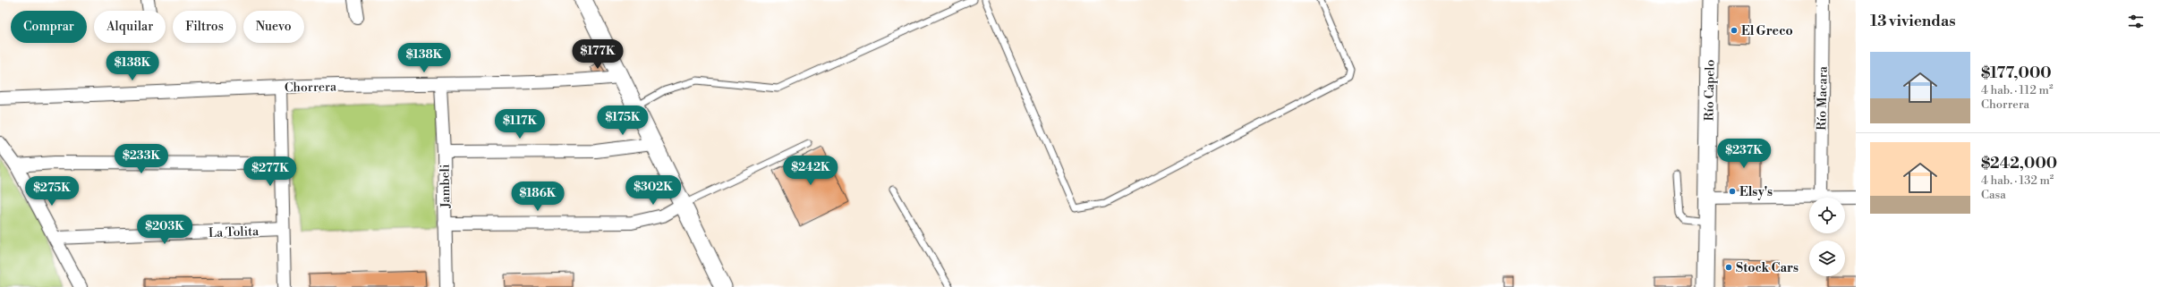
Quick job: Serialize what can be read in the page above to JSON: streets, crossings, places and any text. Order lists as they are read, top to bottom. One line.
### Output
{"streets":{"main road":["Río Capelo"],"street":["Chorrera","Río Macara","Jambeli","La Tolita"]},"crossings":[["Chorrera","Jambeli"]],"places":["El Greco","Elsy's","Stock Cars"],"page":{"heading":"13 viviendas","chip":["Comprar","Alquilar","Filtros","Nuevo"],"price":["$177K","$138K","$138K","$175K","$117K","$237K","$233K","$242K","$277K","$302K","$275K","$186K","$203K"],"list":[{"name":"$177,000","note":"4 hab. · 112 m² · Chorrera"},{"name":"$242,000","note":"4 hab. · 132 m² · Casa"}]}}
